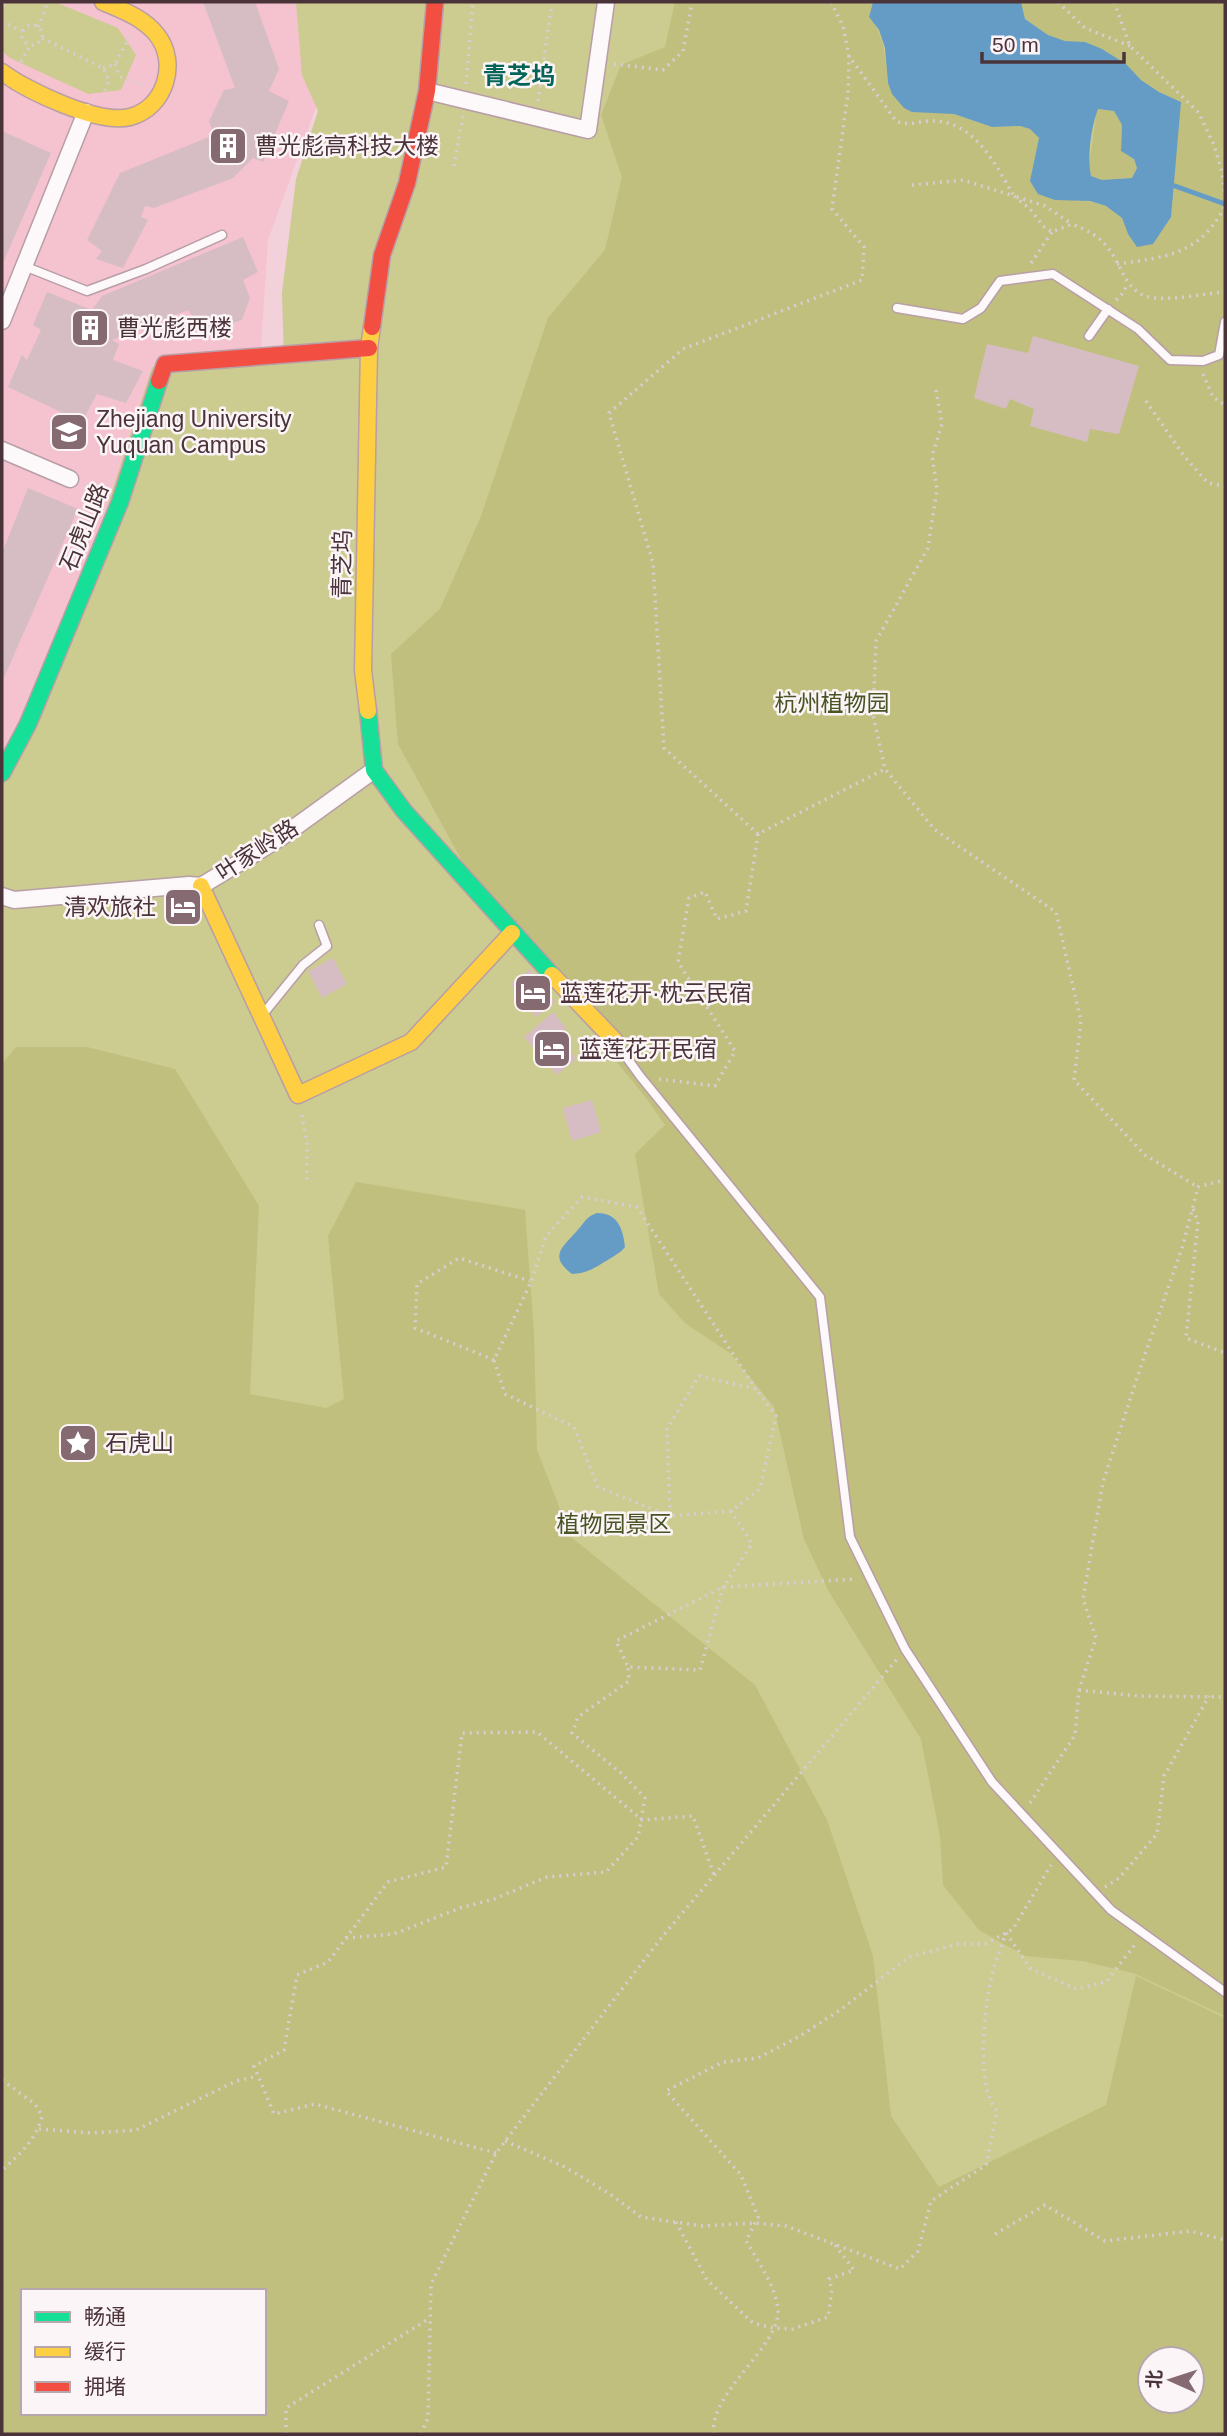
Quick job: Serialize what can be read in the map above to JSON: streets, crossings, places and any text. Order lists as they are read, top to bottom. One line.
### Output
{"streets":{"street":["石虎山路","青芝坞","叶家岭路"]},"crossings":[["石虎山路","青芝坞"],["青芝坞","叶家岭路"]],"districts":["青芝坞"],"parks":["杭州植物园","植物园景区"],"places":{"building":["曹光彪高科技大楼","曹光彪西楼"],"school or university":["Zhejiang University Yuquan Campus"],"hotel":["清欢旅社","蓝莲花开·枕云民宿","蓝莲花开民宿"],"place":["石虎山"]},"legend":["畅通","缓行","拥堵"],"scale_bar":"50 m","north":"left"}
